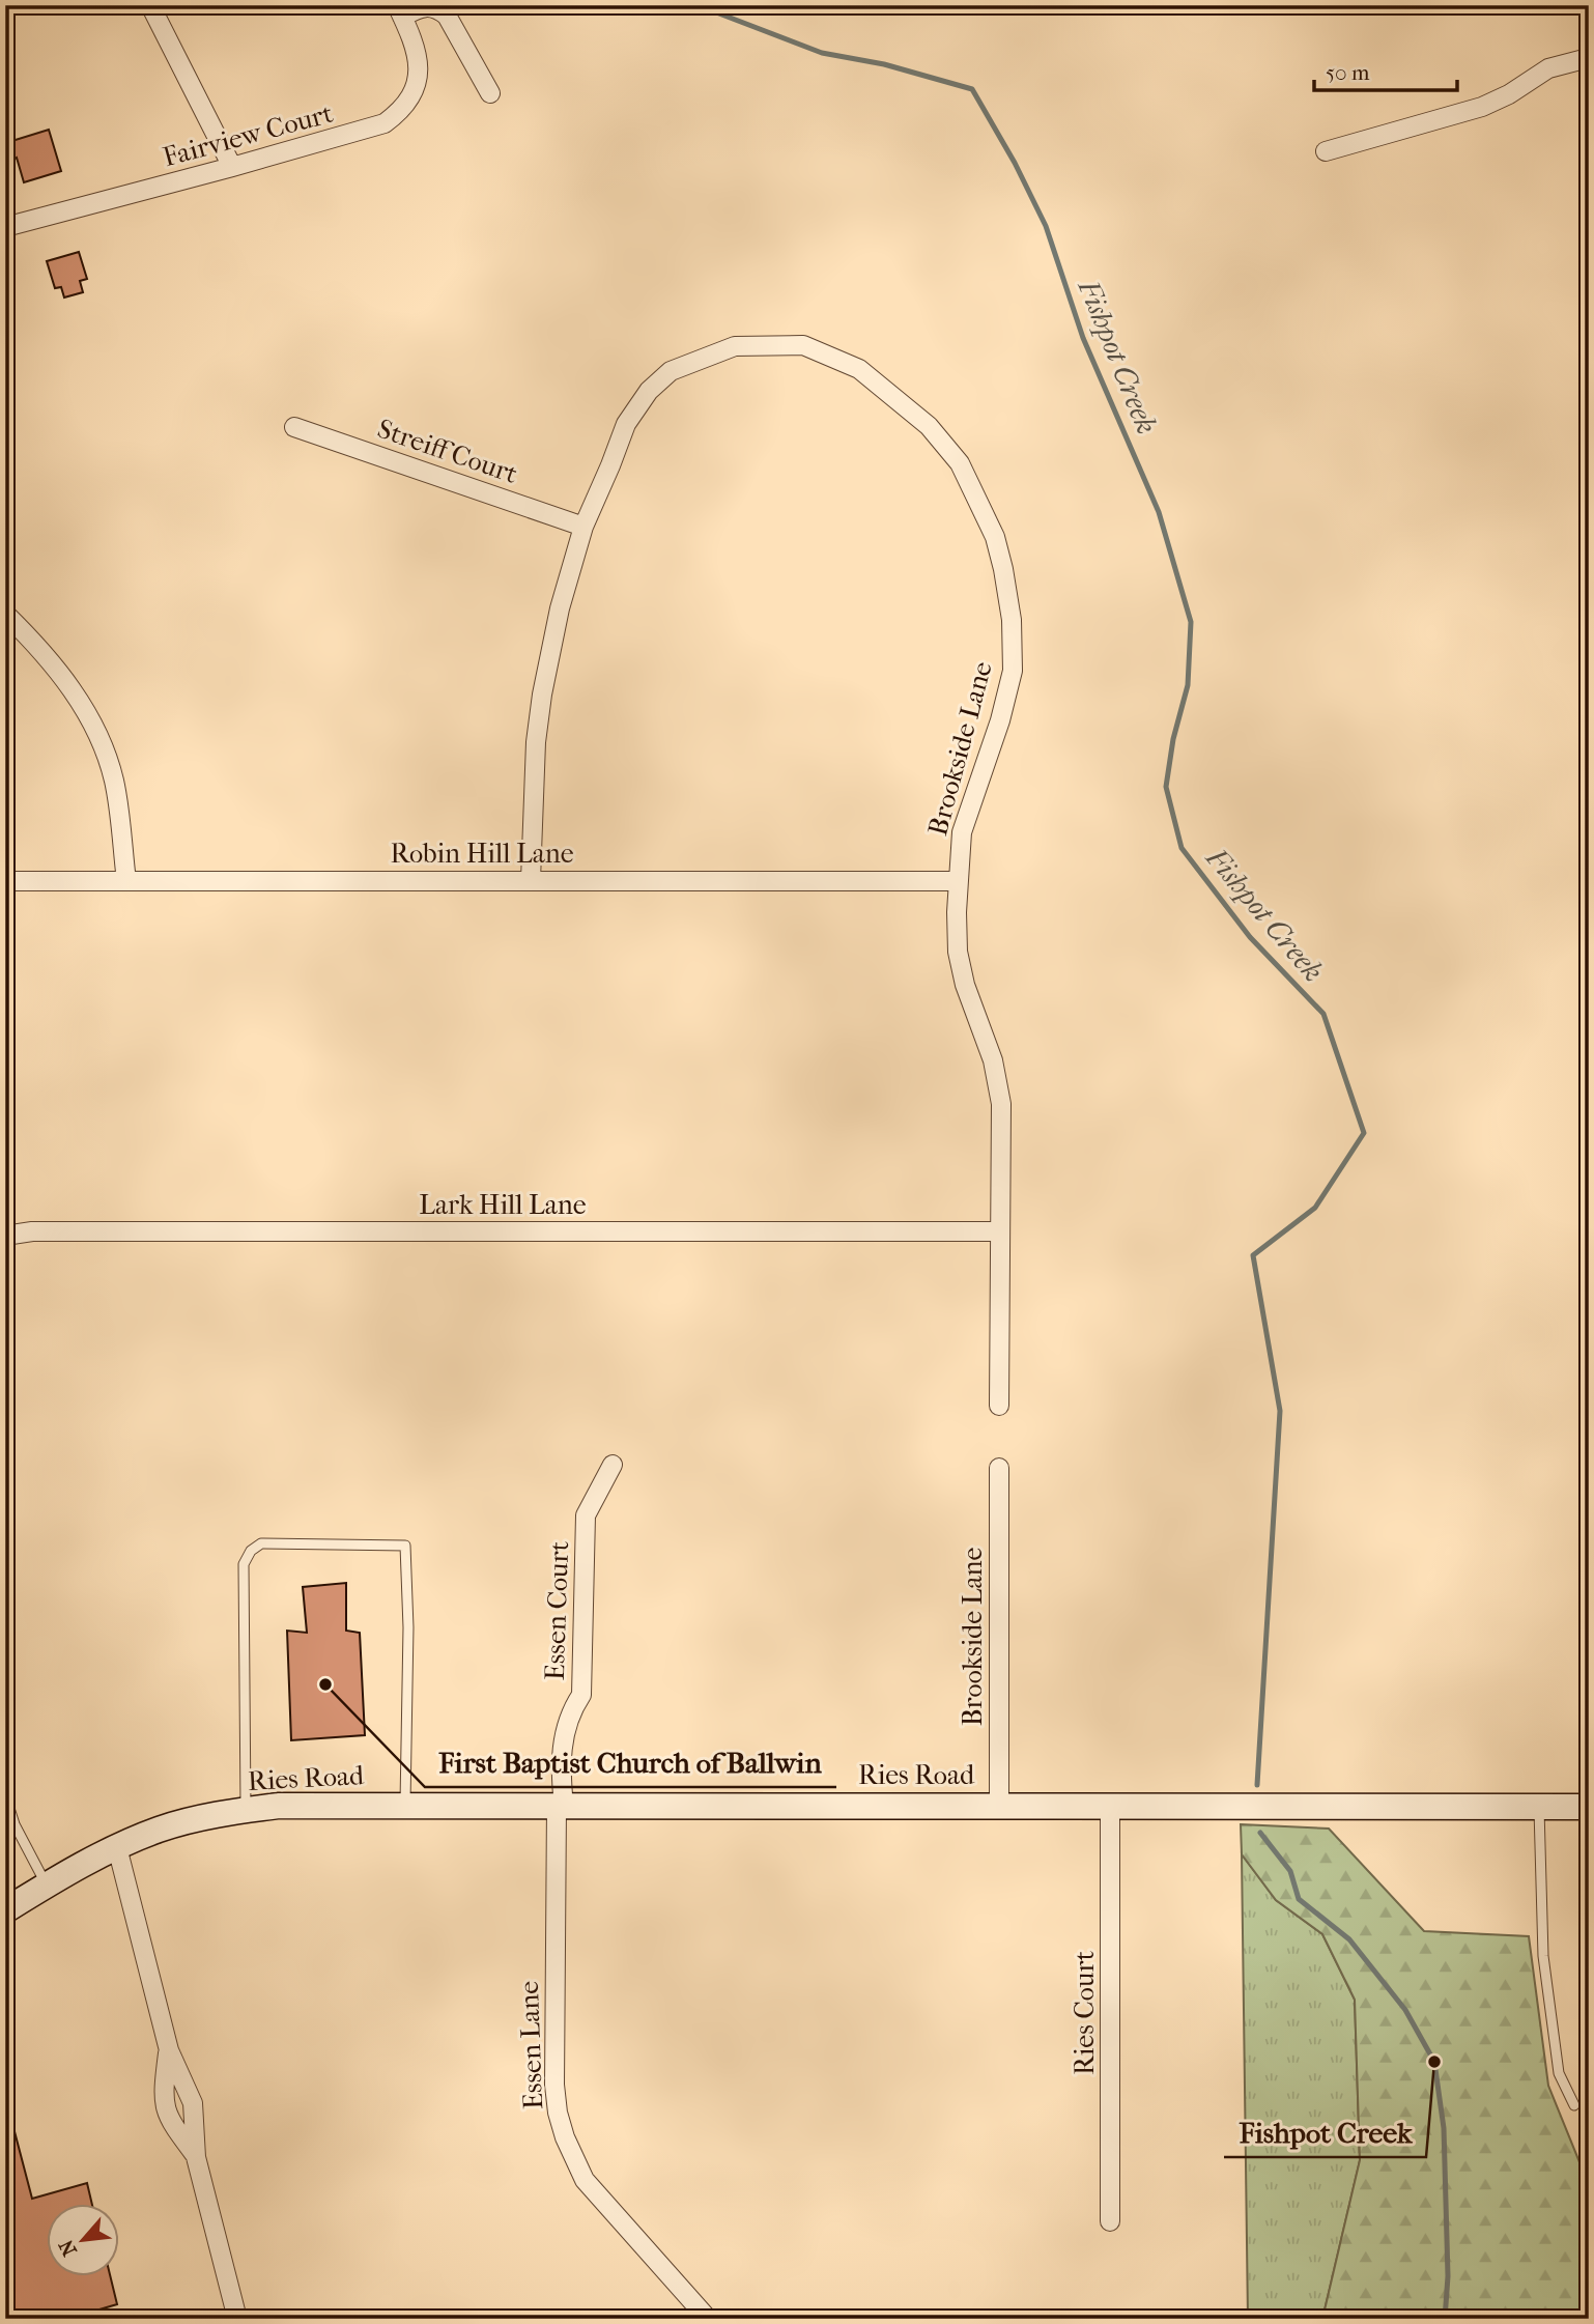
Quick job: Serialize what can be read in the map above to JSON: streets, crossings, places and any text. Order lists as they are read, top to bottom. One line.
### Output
{"streets":{"street":["Fairview Court","Streiff Court","Brookside Lane","Robin Hill Lane","Lark Hill Lane","Essen Court","Ries Road","Ries Court","Essen Lane"]},"crossings":[["Streiff Court","Brookside Lane"],["Brookside Lane","Robin Hill Lane"],["Brookside Lane","Lark Hill Lane"],["Brookside Lane","Ries Road"],["Essen Court","Ries Road"],["Essen Court","Essen Lane"],["Ries Road","Ries Court"],["Ries Road","Essen Lane"]],"water":["Fishpot Creek"],"places":["First Baptist Church of Ballwin","Fishpot Creek"],"scale_bar":"50 m","north":"bottom left"}
